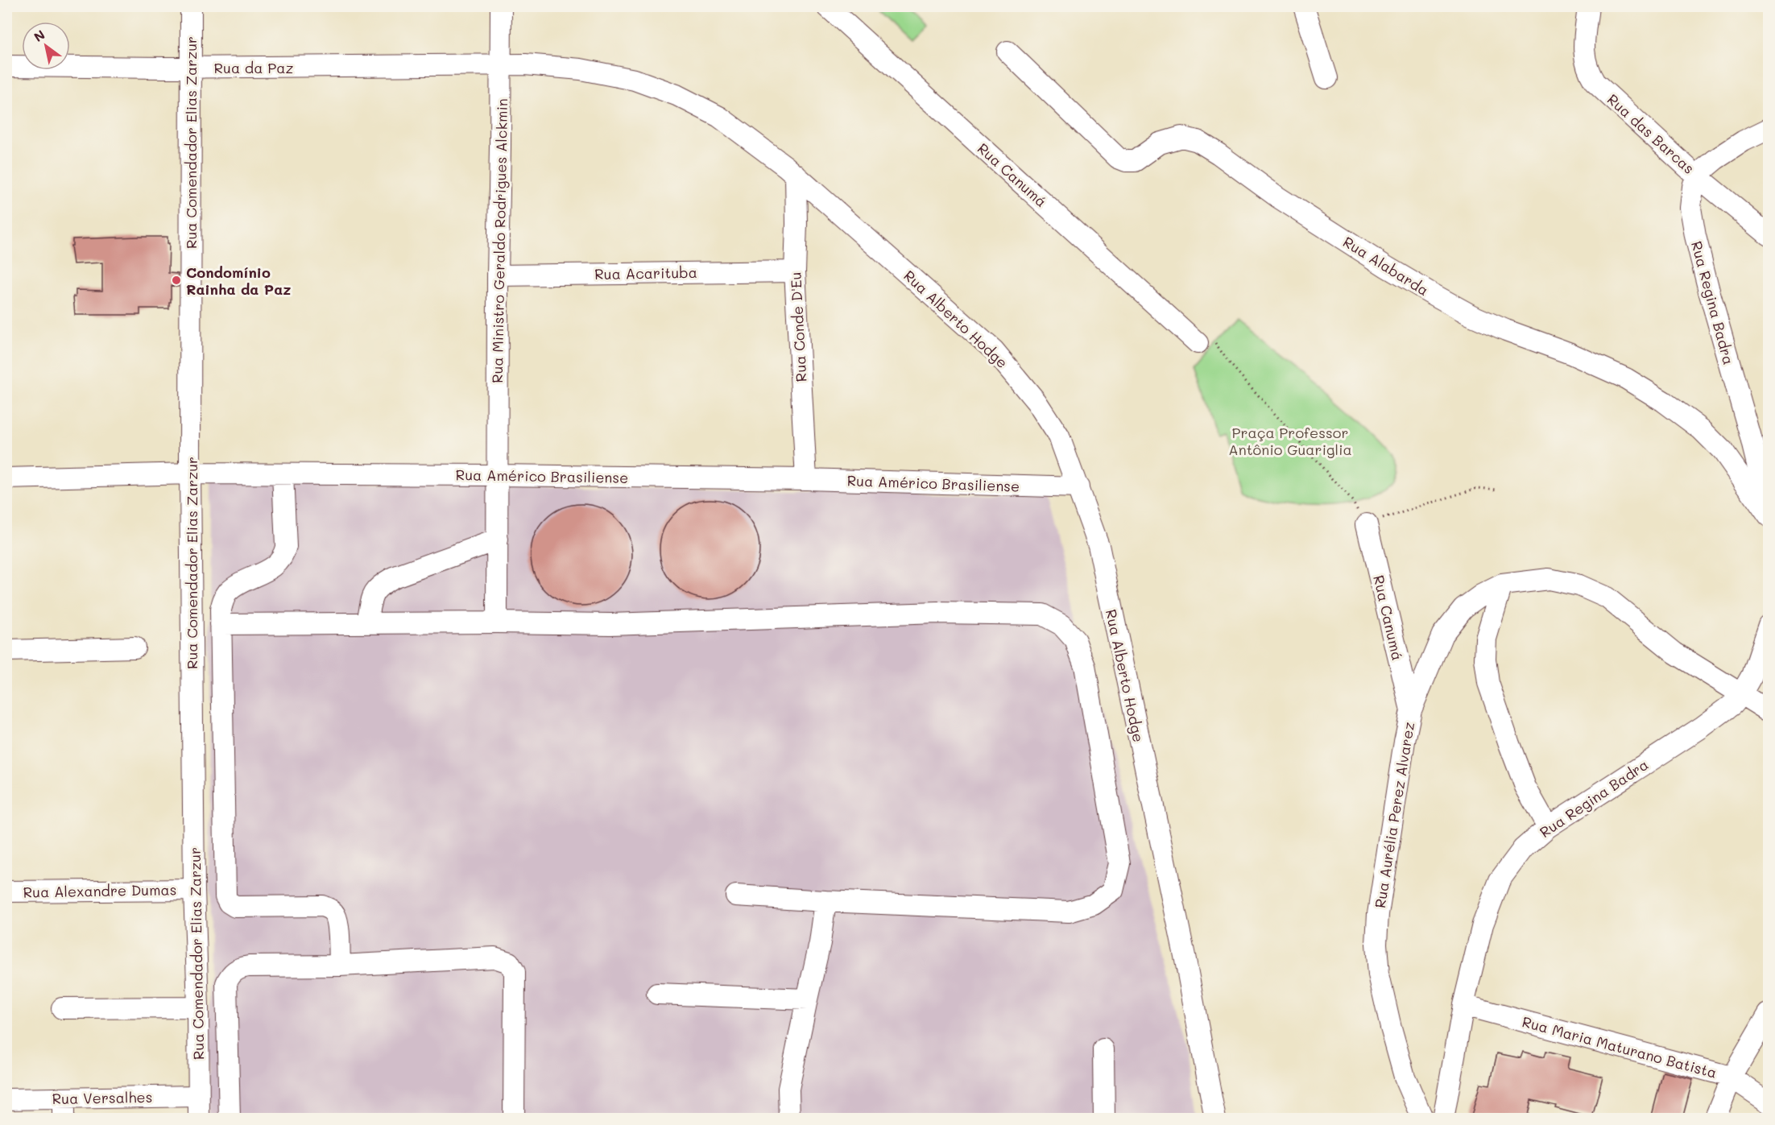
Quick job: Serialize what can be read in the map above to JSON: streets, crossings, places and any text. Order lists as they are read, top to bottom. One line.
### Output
{"streets":{"street":["Rua da Paz","Rua das Barcas","Rua Comendador Elias Zarzur","Rua Canumá","Rua Ministro Geraldo Rodrigues Alckmin","Rua Alabarda","Rua Acarituba","Rua Regina Badra","Rua Alberto Hodge","Rua Conde D'Eu","Rua Américo Brasiliense","Rua Aurélia Perez Alvarez","Rua Alexandre Dumas","Rua Maria Maturano Batista","Rua Versalhes"]},"crossings":[["Rua da Paz","Rua Comendador Elias Zarzur"],["Rua da Paz","Rua Ministro Geraldo Rodrigues Alckmin"],["Rua da Paz","Rua Alberto Hodge"],["Rua das Barcas","Rua Regina Badra"],["Rua Comendador Elias Zarzur","Rua Américo Brasiliense"],["Rua Comendador Elias Zarzur","Rua Alexandre Dumas"],["Rua Comendador Elias Zarzur","Rua Versalhes"],["Rua Canumá","Rua Aurélia Perez Alvarez"],["Rua Ministro Geraldo Rodrigues Alckmin","Rua Acarituba"],["Rua Ministro Geraldo Rodrigues Alckmin","Rua Alberto Hodge"],["Rua Ministro Geraldo Rodrigues Alckmin","Rua Américo Brasiliense"],["Rua Alabarda","Rua Regina Badra"],["Rua Acarituba","Rua Conde D'Eu"],["Rua Regina Badra","Rua Aurélia Perez Alvarez"],["Rua Regina Badra","Rua Maria Maturano Batista"],["Rua Alberto Hodge","Rua Conde D'Eu"],["Rua Alberto Hodge","Rua Américo Brasiliense"],["Rua Conde D'Eu","Rua Américo Brasiliense"]],"parks":["Praça Professor Antônio Guariglia"],"places":["Condomínio Rainha da Paz"],"north":"top left"}
